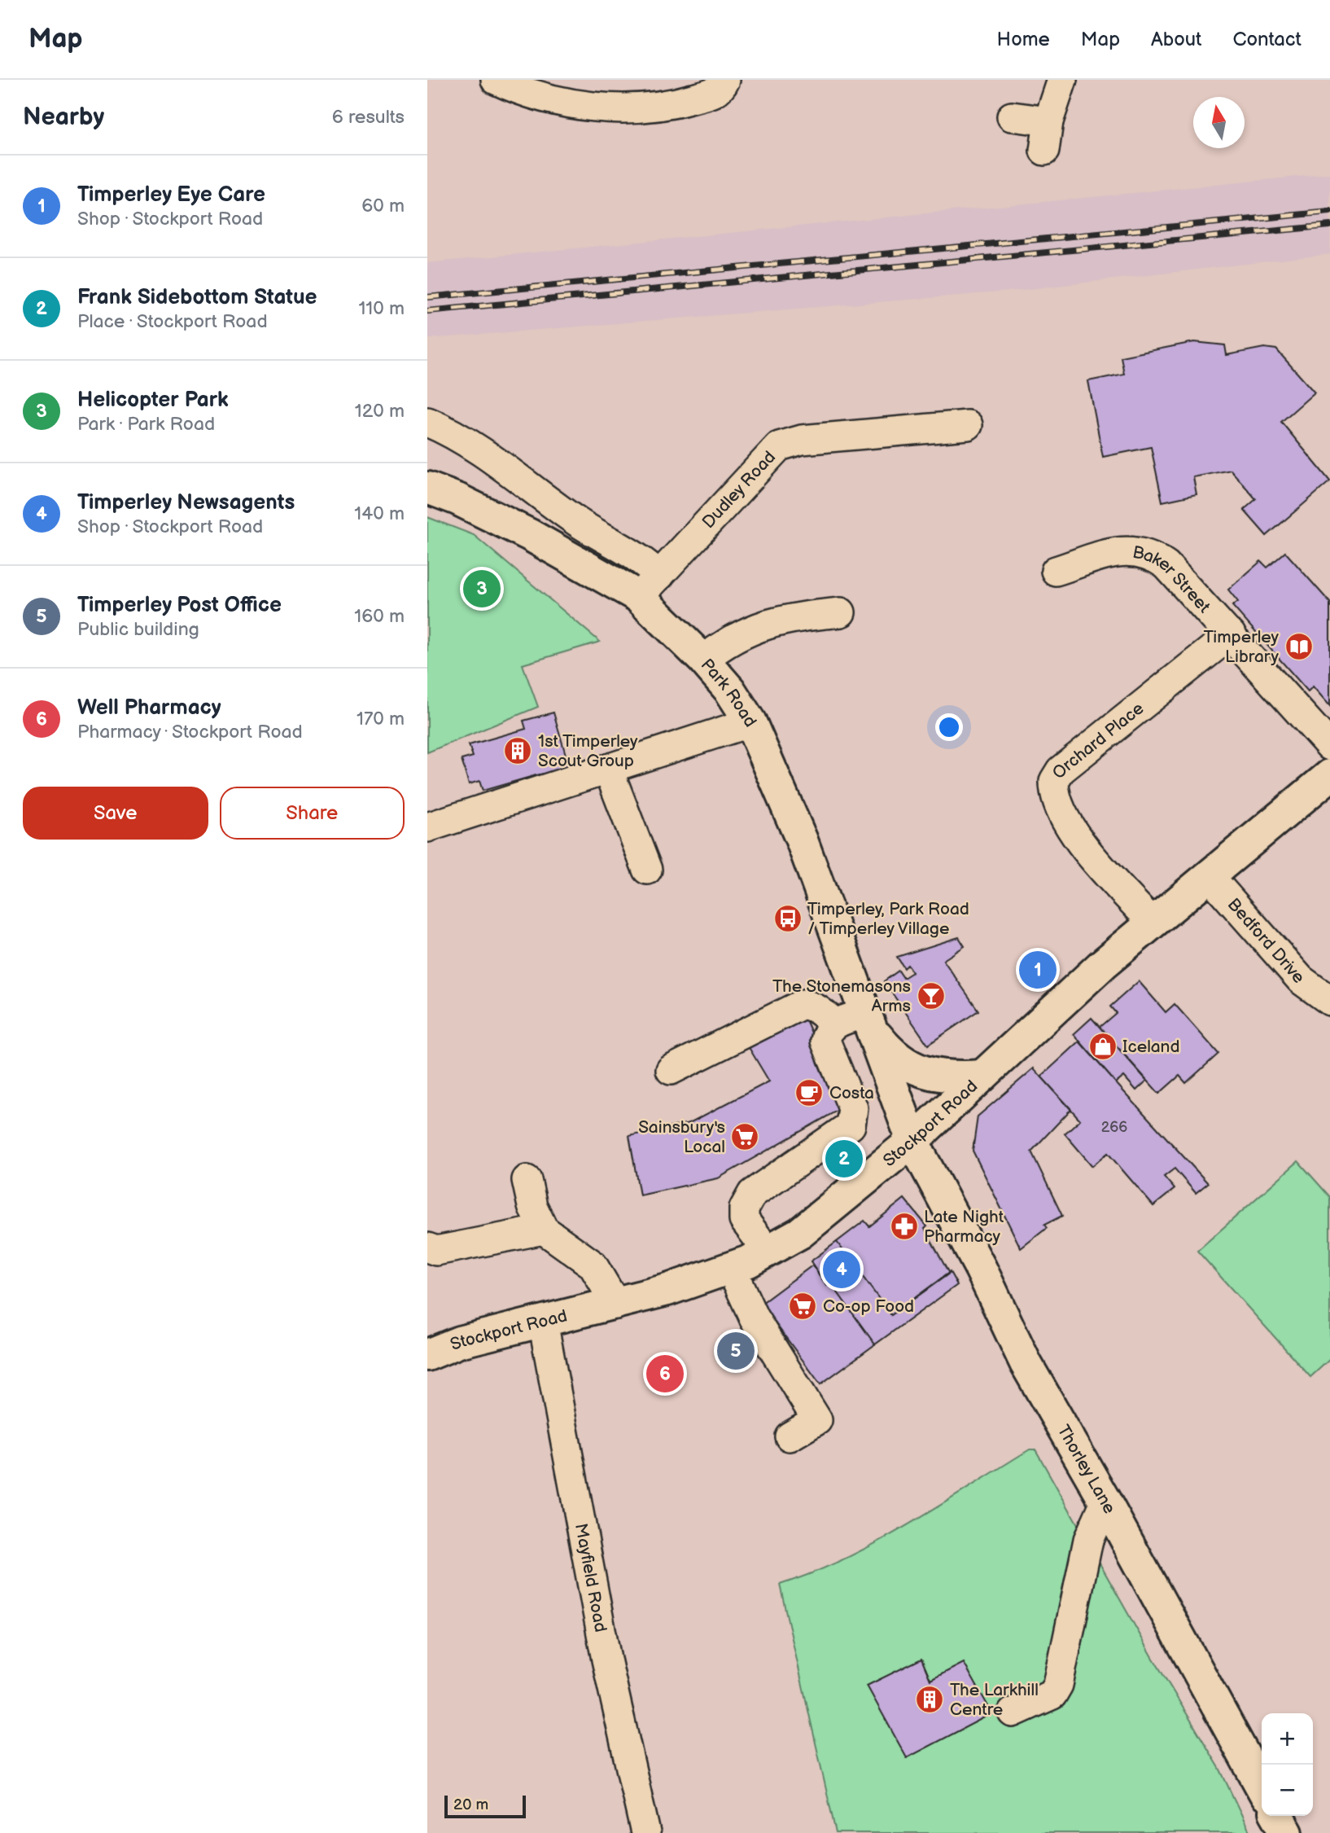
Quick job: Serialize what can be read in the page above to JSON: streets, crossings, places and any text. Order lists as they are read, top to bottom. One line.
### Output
{"streets":{"main road":["Park Road","Stockport Road","Thorley Lane"],"street":["Dudley Road","Baker Street","Orchard Place","Bedford Drive","Mayfield Road"]},"crossings":[["Dudley Road","Park Road"],["Baker Street","Orchard Place"],["Park Road","Stockport Road"],["Park Road","Thorley Lane"],["Orchard Place","Stockport Road"],["Bedford Drive","Stockport Road"],["Stockport Road","Thorley Lane"],["Stockport Road","Mayfield Road"]],"places":{"library":["Timperley Library"],"building":["1st Timperley Scout Group","The Larkhill Centre"],"bus stop":["Timperley, Park Road / Timperley Village"],"bar":["The Stonemasons Arms"],"shop":["Iceland"],"cafe":["Costa"],"supermarket":["Sainsbury's Local","Co-op Food"],"pharmacy":["Late Night Pharmacy"]},"house_numbers":["266"],"scale_bar":"20 m","north":"top","page":{"header":"Map","nav":["Home","Map","About","Contact"],"heading":["Nearby","6 results"],"list":[{"mark":"1","name":"Timperley Eye Care","note":"Shop · Stockport Road","value":"60 m"},{"mark":"2","name":"Frank Sidebottom Statue","note":"Place · Stockport Road","value":"110 m"},{"mark":"3","name":"Helicopter Park","note":"Park · Park Road","value":"120 m"},{"mark":"4","name":"Timperley Newsagents","note":"Shop · Stockport Road","value":"140 m"},{"mark":"5","name":"Timperley Post Office","note":"Public building","value":"160 m"},{"mark":"6","name":"Well Pharmacy","note":"Pharmacy · Stockport Road","value":"170 m"}],"pins":["3","1","2","4","5","6"],"buttons":["Save","Share"],"map_buttons":["+","−"],"scale":"20 m"}}
